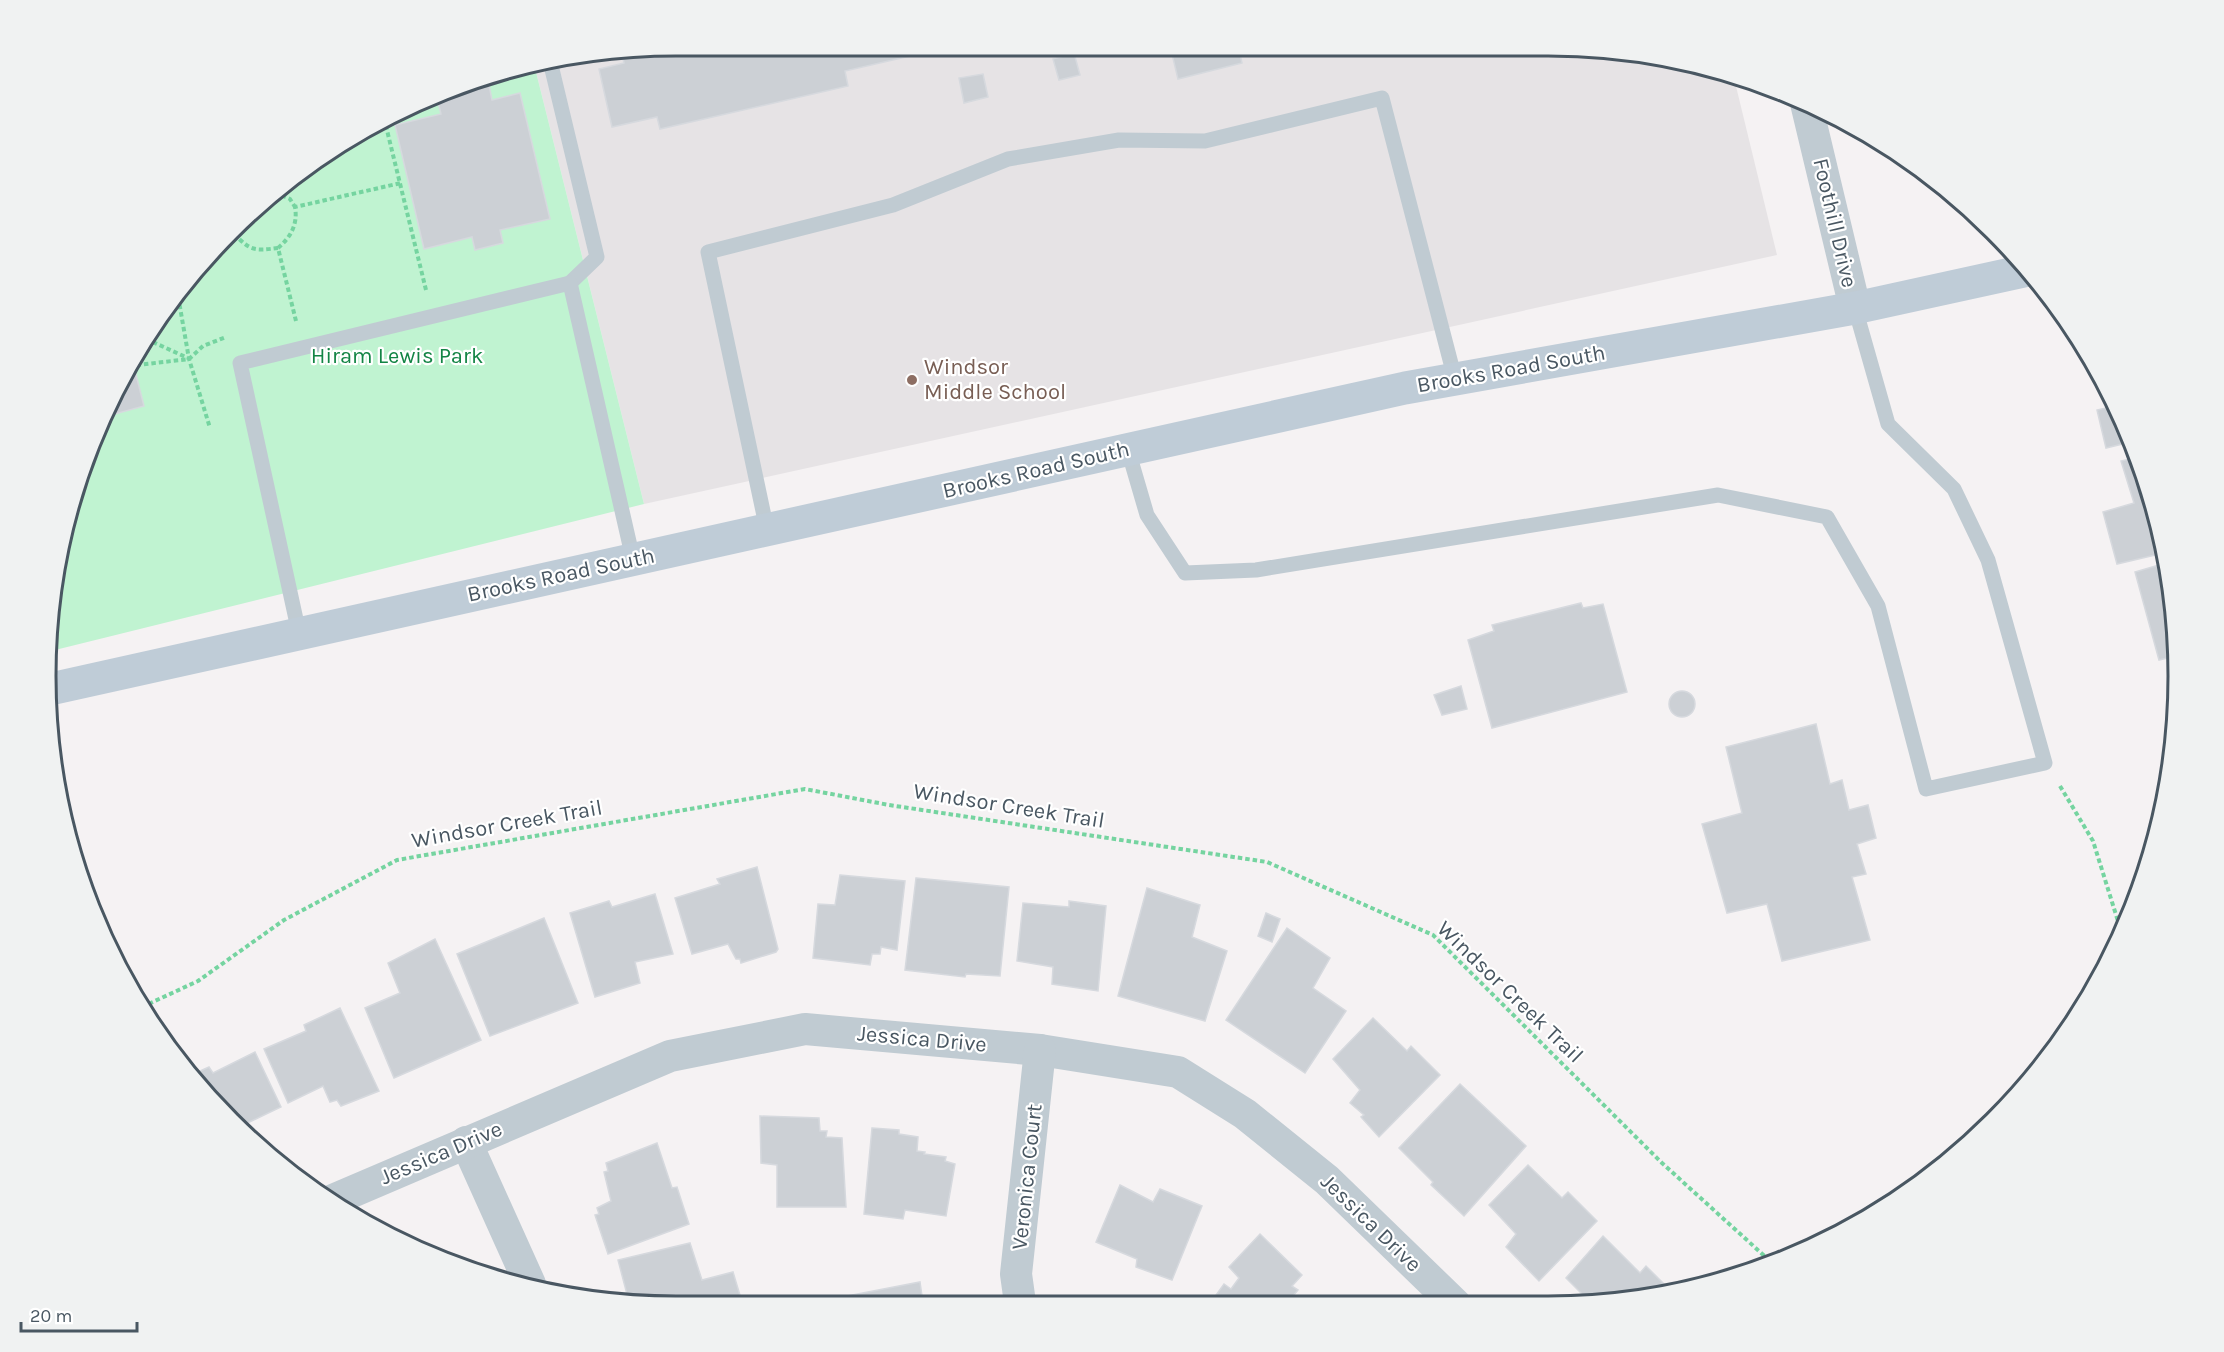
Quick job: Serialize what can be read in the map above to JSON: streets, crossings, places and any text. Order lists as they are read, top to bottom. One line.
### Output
{"streets":{"street":["Foothill Drive","Brooks Road South","Jessica Drive","Veronica Court"],"path":["Windsor Creek Trail"]},"crossings":[["Foothill Drive","Brooks Road South"],["Jessica Drive","Veronica Court"]],"parks":["Hiram Lewis Park"],"places":["Windsor Middle School"],"scale_bar":"20 m"}
